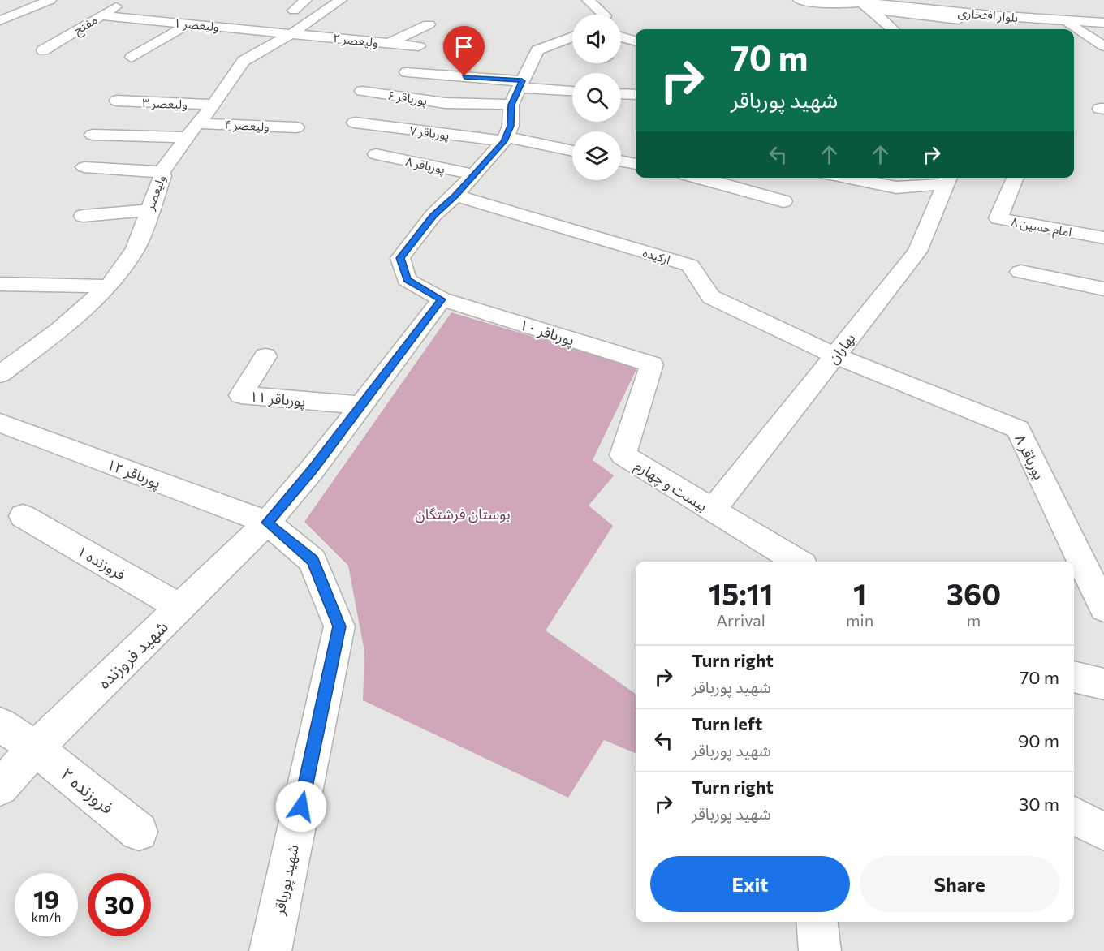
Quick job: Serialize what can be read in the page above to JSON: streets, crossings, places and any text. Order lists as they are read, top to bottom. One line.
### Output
{"streets":{"main road":["بلوار افتخاری","مفتح","ولیعصر ۱","ولیعصر ۲","پورباقر ۶","ولیعصر ۳","ولیعصر ۴","پورباقر ۷","پورباقر ۸","ولیعصر","امام حسین ۸","ارکیده","پورباقر ۱۰","بهاران","پورباقر ۱۱","پورباقر ۱۲","بیست و چهارم","فروزنده ۱","شهید فروزنده","فروزنده ۲","شهید پورباقر"]},"crossings":[["مفتح","ولیعصر ۱"],["ولیعصر ۱","ولیعصر ۲"],["ولیعصر ۱","ولیعصر"],["ولیعصر ۲","ولیعصر"],["ولیعصر ۳","ولیعصر"],["ولیعصر ۴","ولیعصر"],["پورباقر ۸","ارکیده"],["پورباقر ۸","بهاران"],["ارکیده","بهاران"],["پورباقر ۱۰","بیست و چهارم"],["بهاران","بیست و چهارم"],["پورباقر ۱۲","شهید فروزنده"],["پورباقر ۱۲","شهید پورباقر"],["فروزنده ۱","شهید فروزنده"],["شهید فروزنده","فروزنده ۲"],["شهید فروزنده","شهید پورباقر"]],"parks":["بوستان فرشتگان"],"page":{"turn":["70 m","شهید پورباقر"],"eta":["15:11","Arrival","1","min","360","m"],"list":[{"name":"Turn right","note":"شهید پورباقر","value":"70 m"},{"name":"Turn left","note":"شهید پورباقر","value":"90 m"},{"name":"Turn right","note":"شهید پورباقر","value":"30 m"}],"buttons":["Exit","Share"],"speed":"19 km/h","limit":"30"}}
